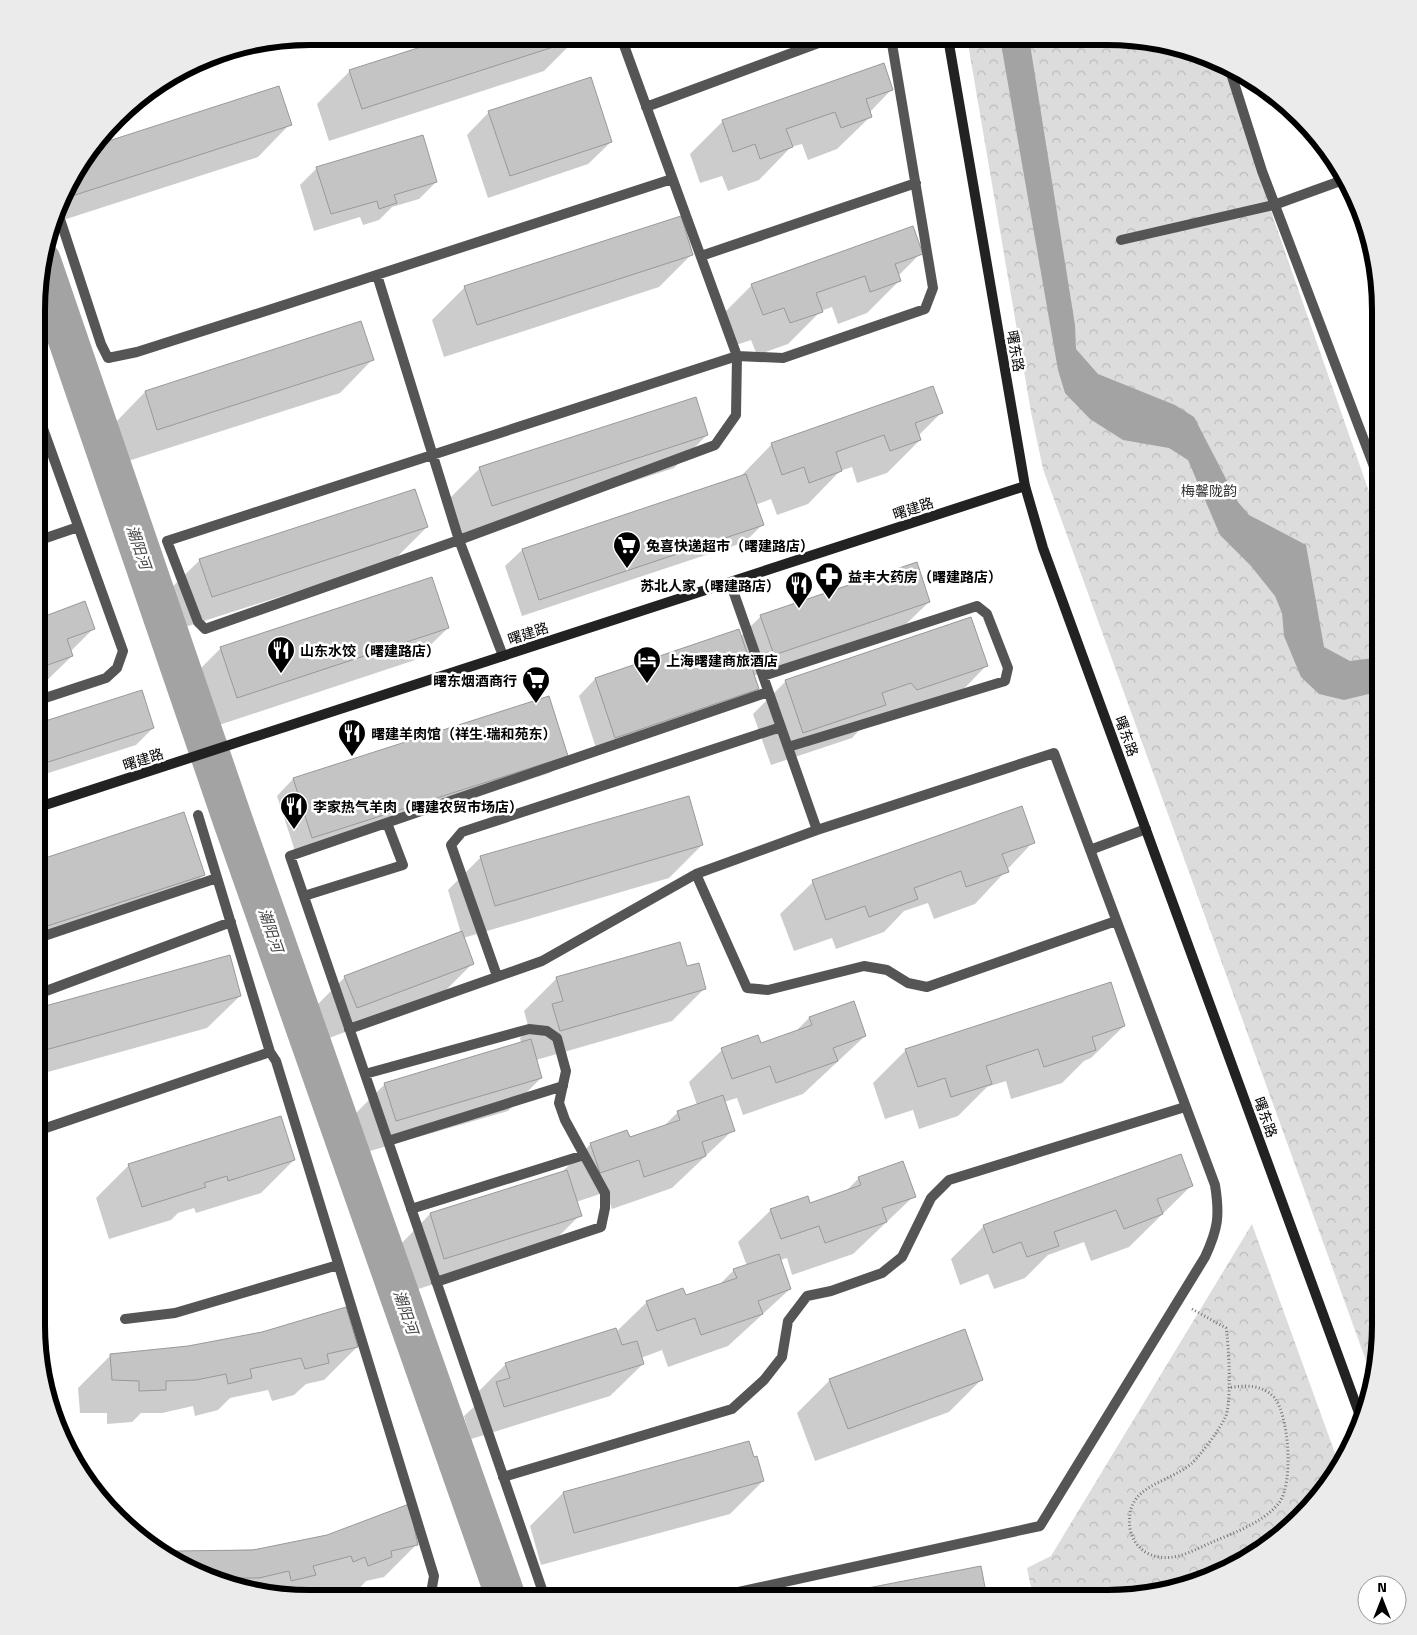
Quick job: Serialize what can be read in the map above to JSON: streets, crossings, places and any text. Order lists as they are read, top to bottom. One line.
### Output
{"streets":{"street":["曙东路","曙建路"]},"crossings":[["曙东路","曙建路"]],"water":["潮阳河"],"parks":["梅馨陇韵"],"places":{"supermarket":["兔喜快递超市（曙建路店）","曙东烟酒商行"],"pharmacy":["益丰大药房（曙建路店）"],"restaurant":["苏北人家（曙建路店）","山东水饺（曙建路店）","曙建羊肉馆（祥生·瑞和苑东）","李家热气羊肉（曙建农贸市场店）"],"hotel":["上海曙建商旅酒店"]},"north":"top"}
